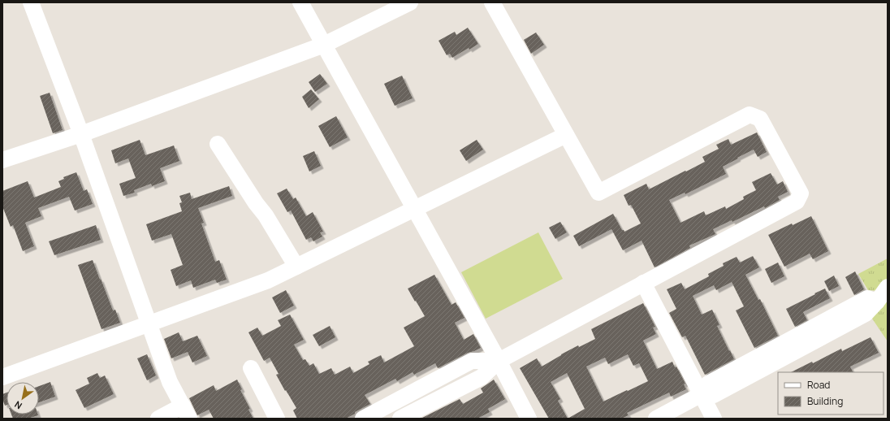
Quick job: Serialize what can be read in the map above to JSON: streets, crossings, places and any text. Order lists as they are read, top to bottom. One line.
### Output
{"legend":["Road","Building"],"north":"bottom left"}
